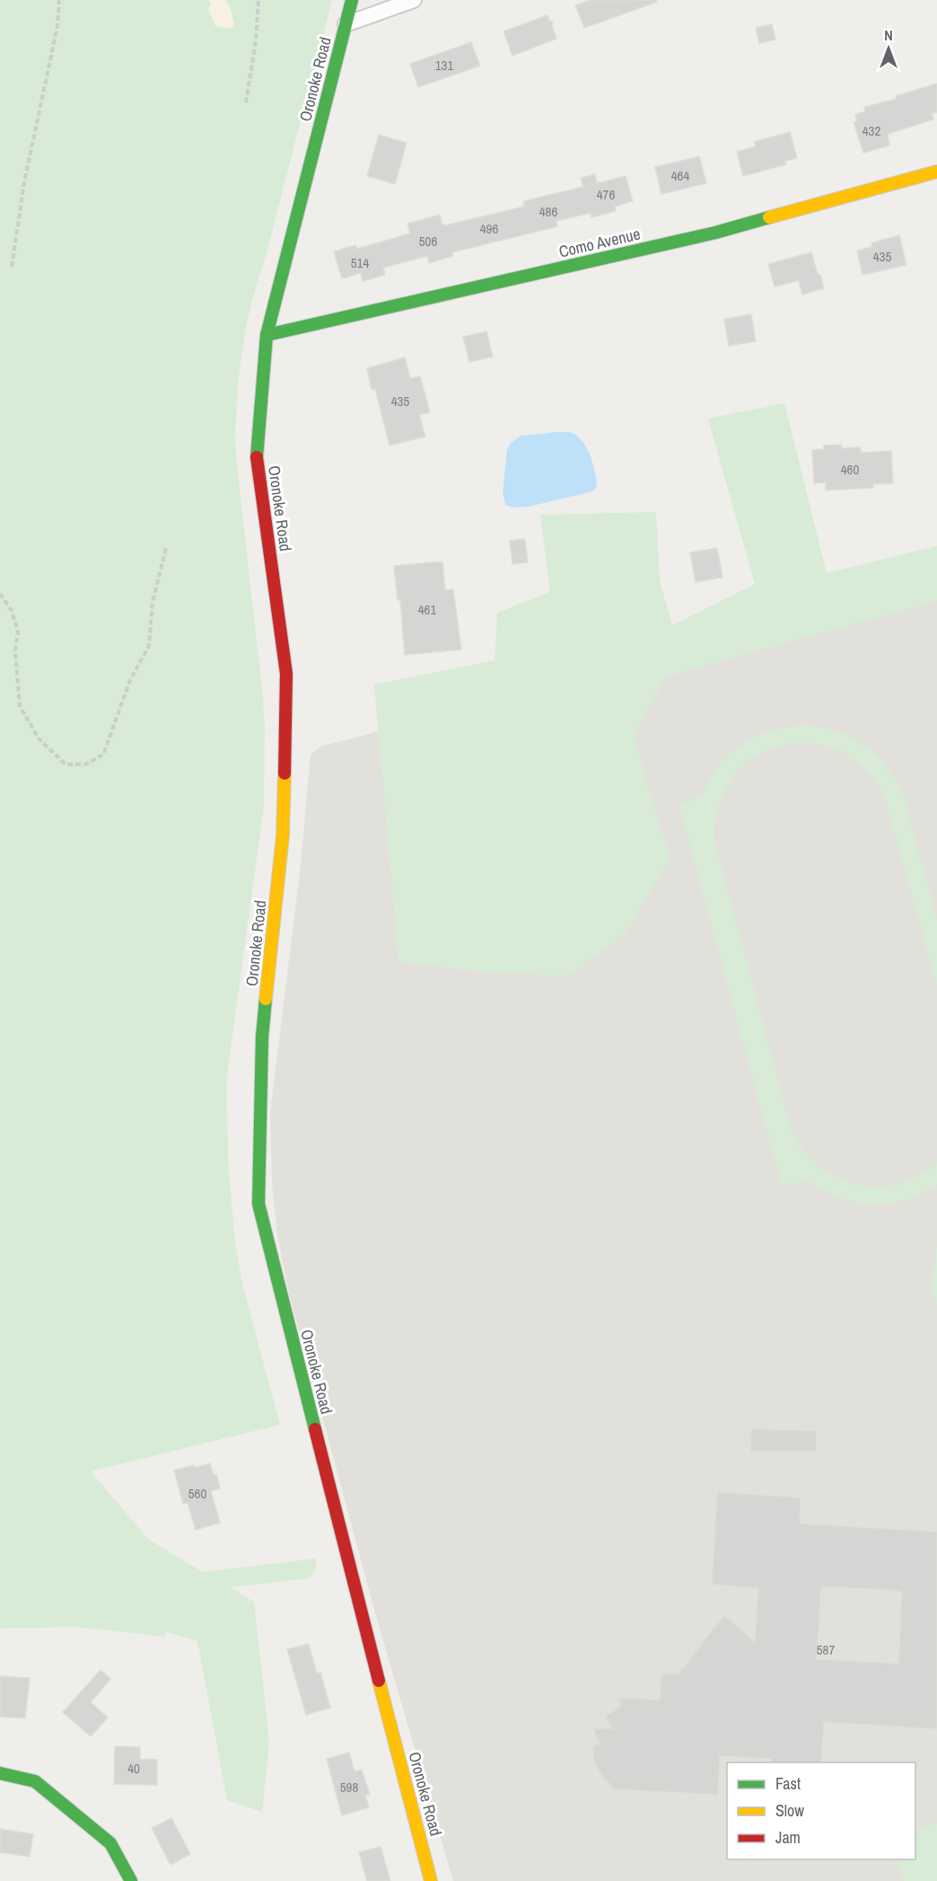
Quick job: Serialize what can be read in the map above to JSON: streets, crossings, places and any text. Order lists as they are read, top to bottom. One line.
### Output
{"streets":{"street":["Oronoke Road","Como Avenue"]},"crossings":[["Oronoke Road","Como Avenue"]],"house_numbers":["131","432","464","476","486","496","506","435","514","435","460","461","560","587","40","598"],"legend":["Fast","Slow","Jam"],"north":"top"}
